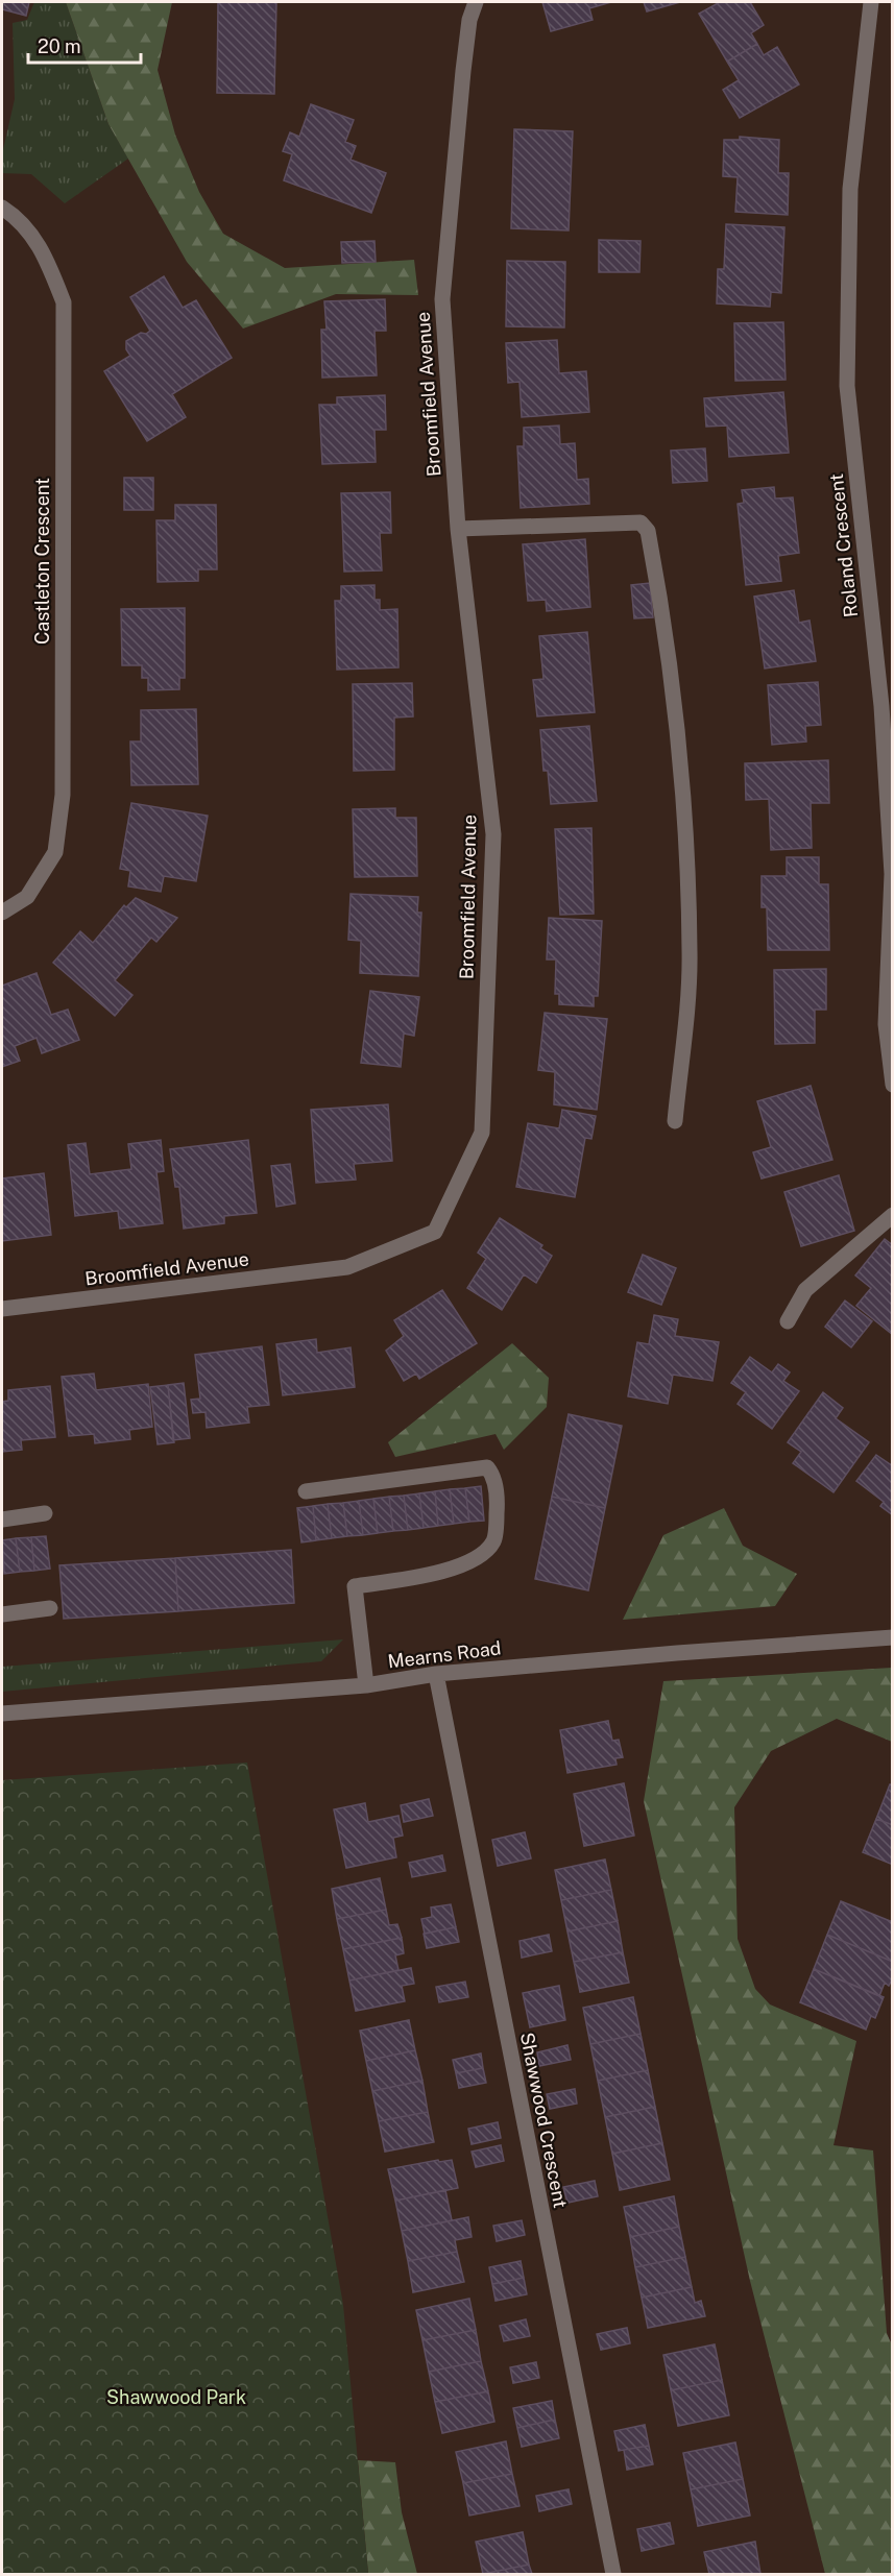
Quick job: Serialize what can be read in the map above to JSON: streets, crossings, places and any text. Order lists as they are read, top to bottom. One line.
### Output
{"streets":{"street":["Broomfield Avenue","Roland Crescent","Castleton Crescent","Mearns Road","Shawwood Crescent"]},"crossings":[["Mearns Road","Shawwood Crescent"]],"parks":["Shawwood Park"],"scale_bar":"20 m"}
